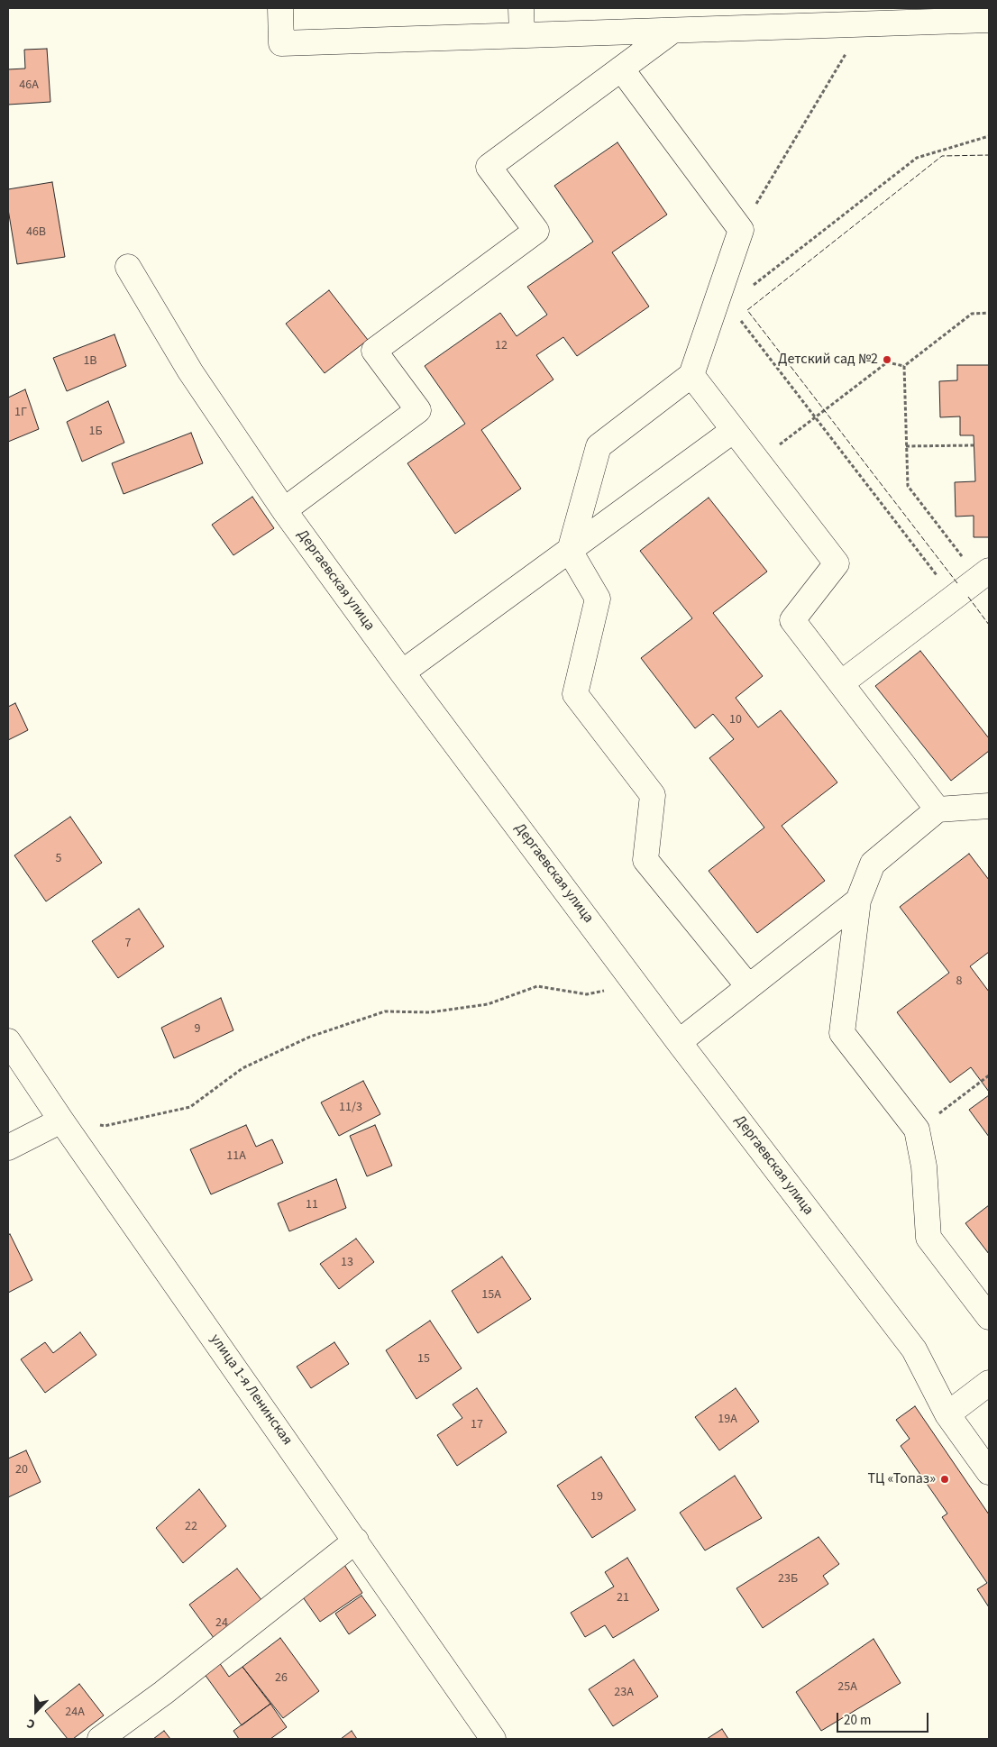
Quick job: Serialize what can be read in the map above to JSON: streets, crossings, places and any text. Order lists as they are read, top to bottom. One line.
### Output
{"streets":{"street":["Дергаевская улица","улица 1-я Ленинская"]},"places":["Детский сад №2","ТЦ «Топаз»"],"house_numbers":["46А","46В","12","1В","1Г","1Б","10","5","7","8","9","11/3","11А","11","13","15А","15","19А","17","20","19","22","23Б","21","24","26","25А","23А","24А"],"scale_bar":"20 m","north":"bottom"}
